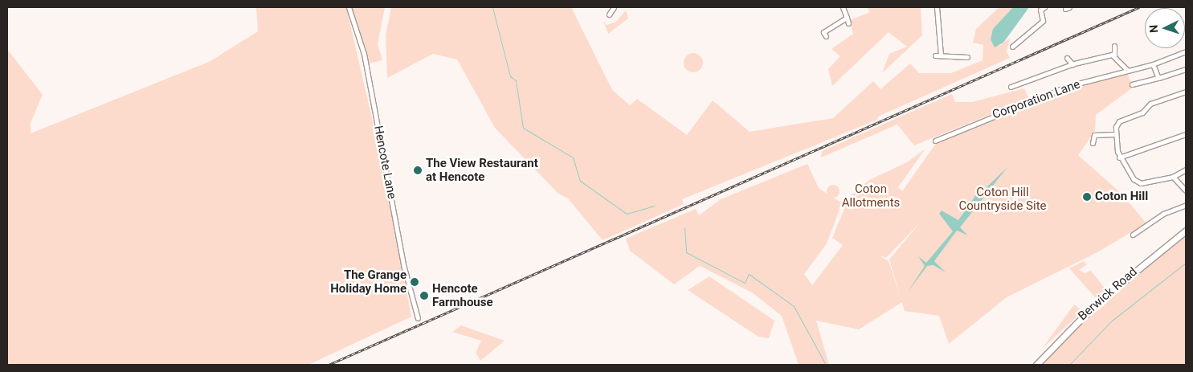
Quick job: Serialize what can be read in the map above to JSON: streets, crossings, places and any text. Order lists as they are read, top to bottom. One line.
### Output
{"streets":{"main road":["Berwick Road"],"street":["Corporation Lane","Hencote Lane"]},"parks":["Coton Allotments","Coton Hill Countryside Site"],"places":["The View Restaurant at Hencote","Coton Hill","The Grange Holiday Home","Hencote Farmhouse"],"north":"left"}
